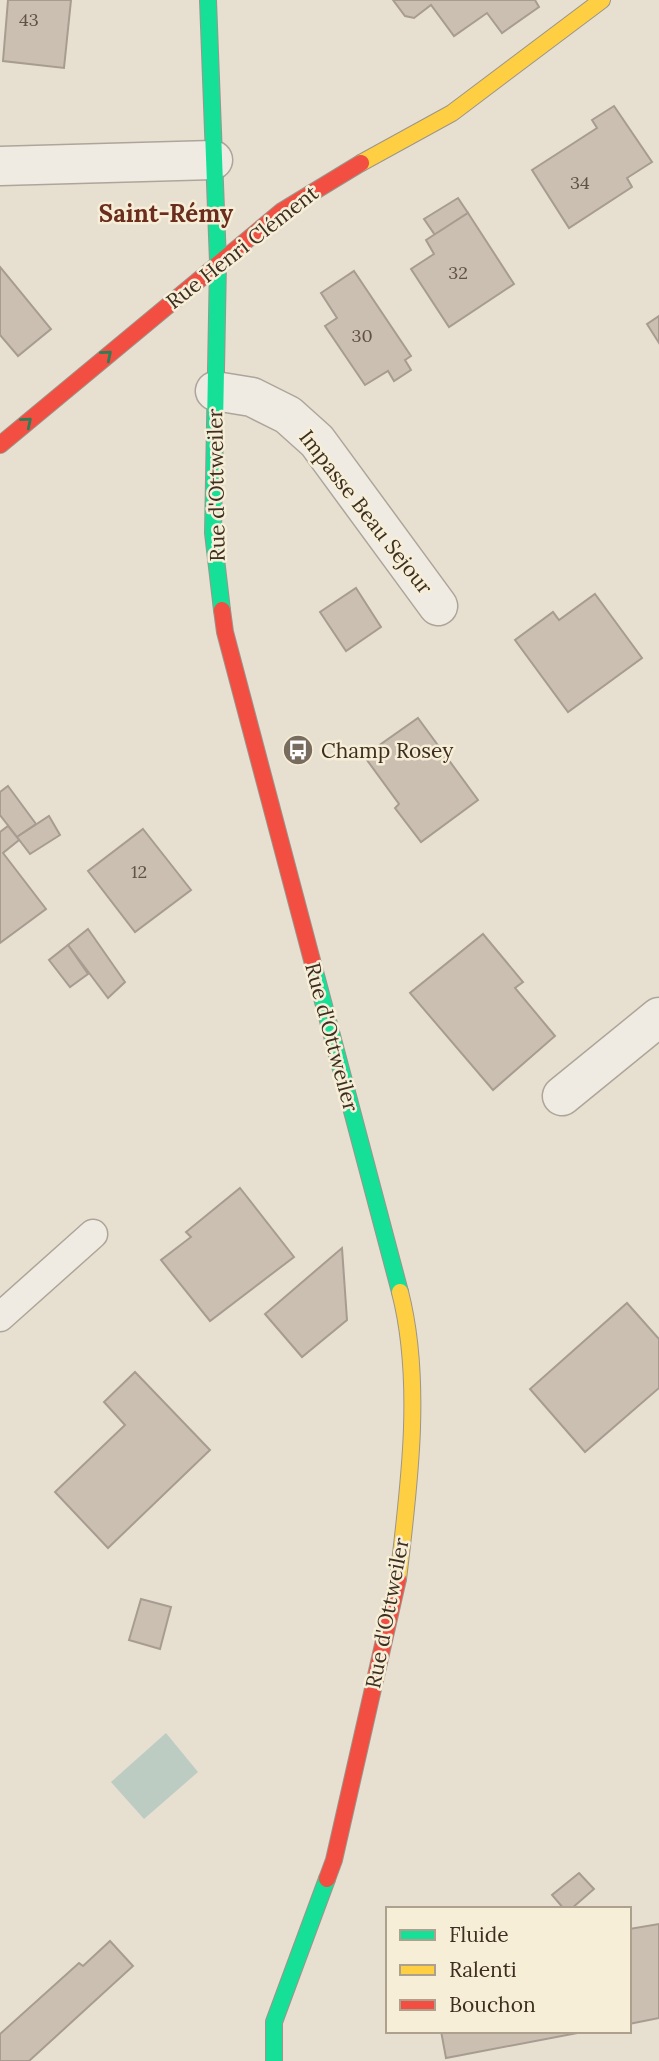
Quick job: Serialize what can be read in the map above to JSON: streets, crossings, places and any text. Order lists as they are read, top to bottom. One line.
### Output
{"streets":{"street":["Rue Henri Clément","Rue d'Ottweiler","Impasse Beau Sejour"]},"crossings":[["Rue Henri Clément","Rue d'Ottweiler"],["Rue d'Ottweiler","Impasse Beau Sejour"]],"one_way":["Rue Henri Clément"],"districts":["Saint-Rémy"],"places":{"bus stop":["Champ Rosey"]},"house_numbers":["43","34","32","30","12"],"legend":["Fluide","Ralenti","Bouchon"]}
